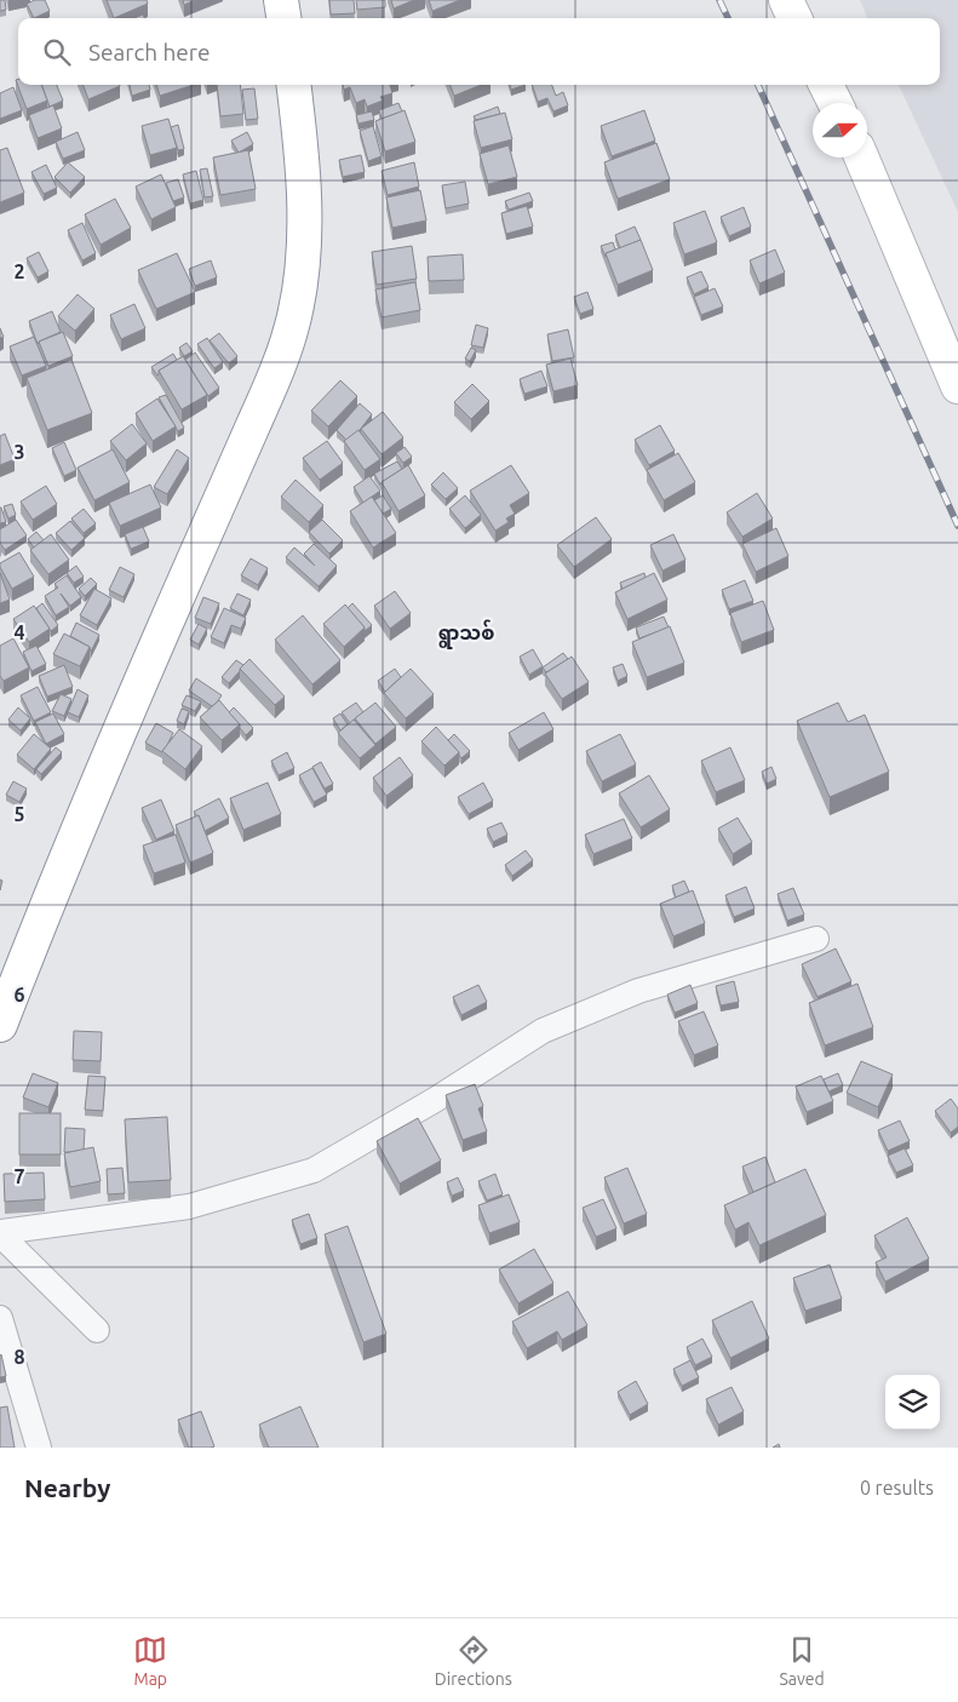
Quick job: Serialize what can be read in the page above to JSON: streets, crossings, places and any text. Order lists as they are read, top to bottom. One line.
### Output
{"districts":["ရွာသစ်"],"north":"right","page":{"search":"Search here","heading":["Nearby","0 results"],"nav":["Map","Directions","Saved"]},"grid":{"rows":["2","3","4","5","6","7","8"]}}
